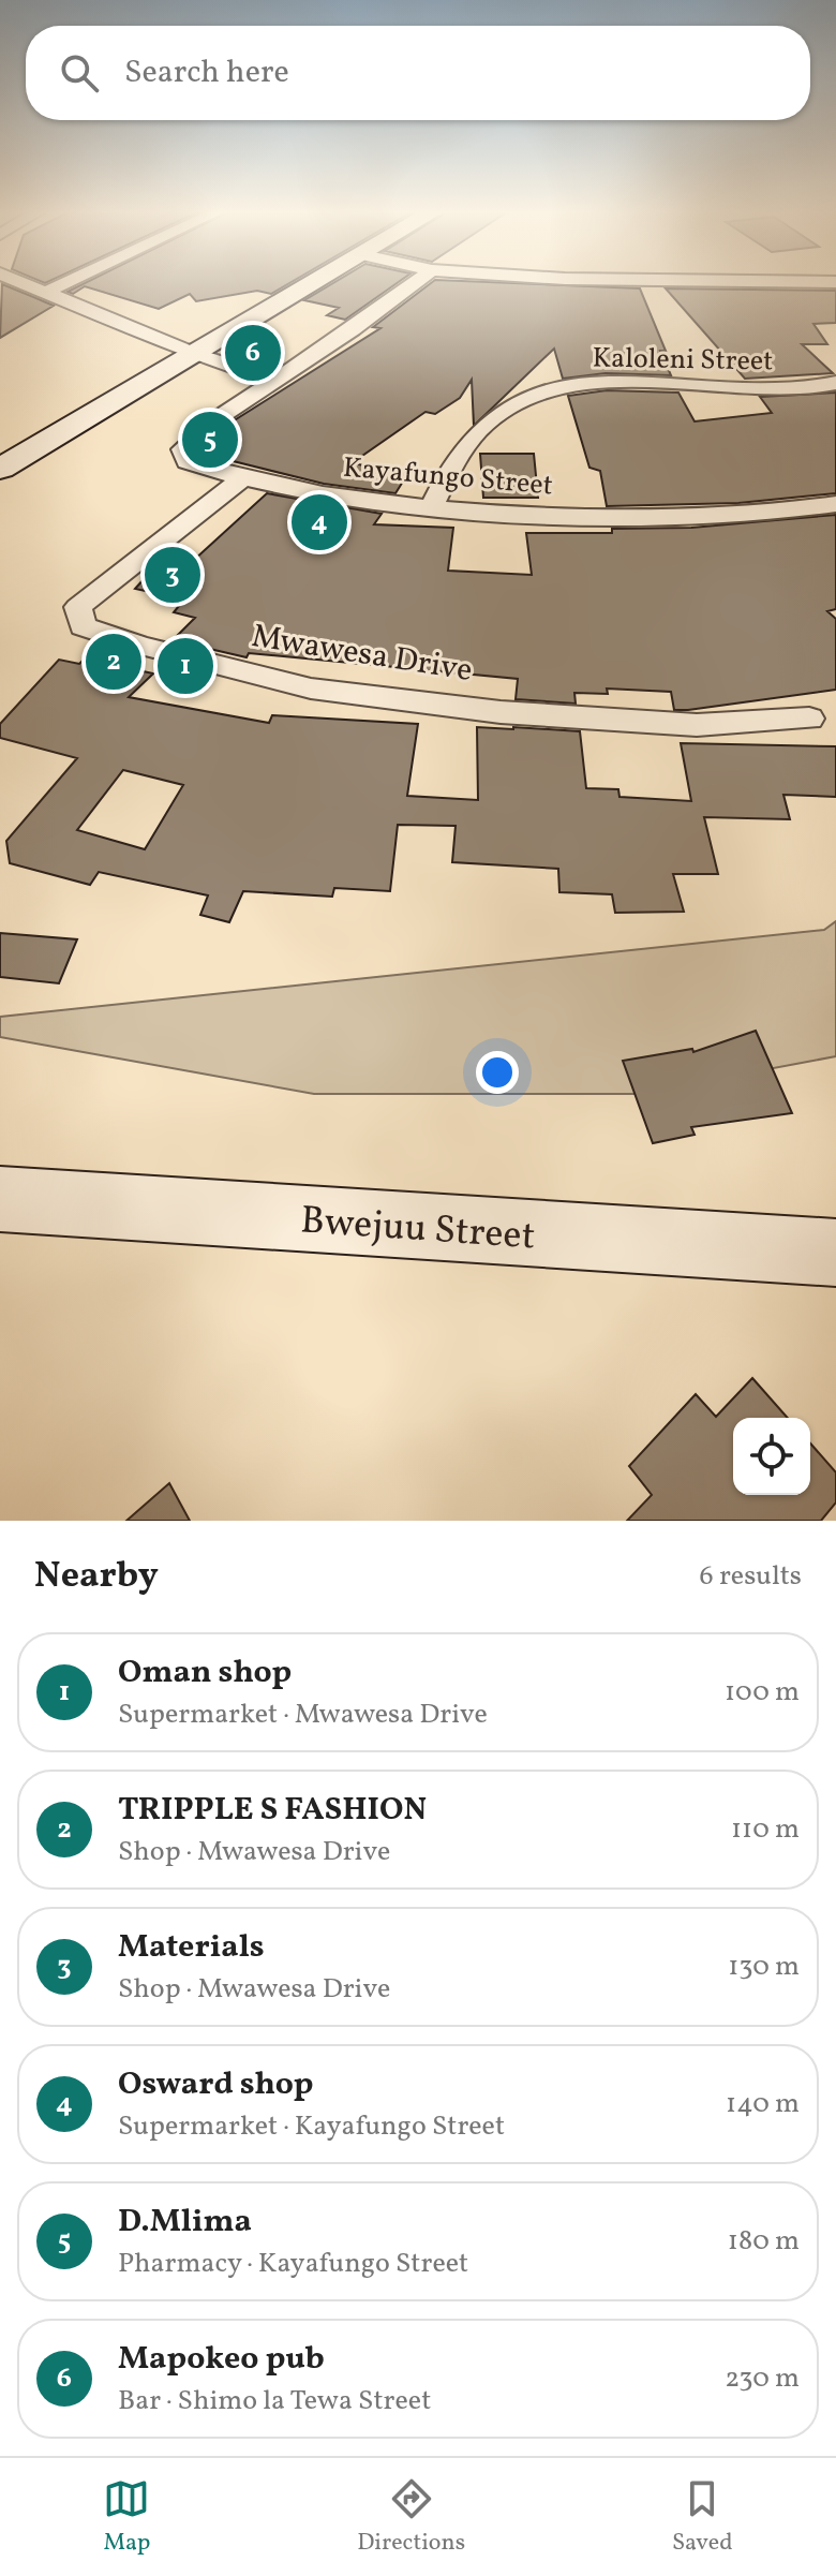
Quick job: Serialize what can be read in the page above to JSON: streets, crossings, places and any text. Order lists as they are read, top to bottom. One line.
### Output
{"streets":{"street":["Kaloleni Street","Kayafungo Street","Mwawesa Drive","Bwejuu Street"]},"crossings":[["Kaloleni Street","Kayafungo Street"],["Kayafungo Street","Mwawesa Drive"]],"page":{"search":"Search here","pins":["6","5","4","3","2","1"],"heading":["Nearby","6 results"],"list":[{"mark":"1","name":"Oman shop","note":"Supermarket · Mwawesa Drive","value":"100 m"},{"mark":"2","name":"TRIPPLE S FASHION","note":"Shop · Mwawesa Drive","value":"110 m"},{"mark":"3","name":"Materials","note":"Shop · Mwawesa Drive","value":"130 m"},{"mark":"4","name":"Osward shop","note":"Supermarket · Kayafungo Street","value":"140 m"},{"mark":"5","name":"D.Mlima","note":"Pharmacy · Kayafungo Street","value":"180 m"},{"mark":"6","name":"Mapokeo pub","note":"Bar · Shimo la Tewa Street","value":"230 m"}],"nav":["Map","Directions","Saved"]}}
